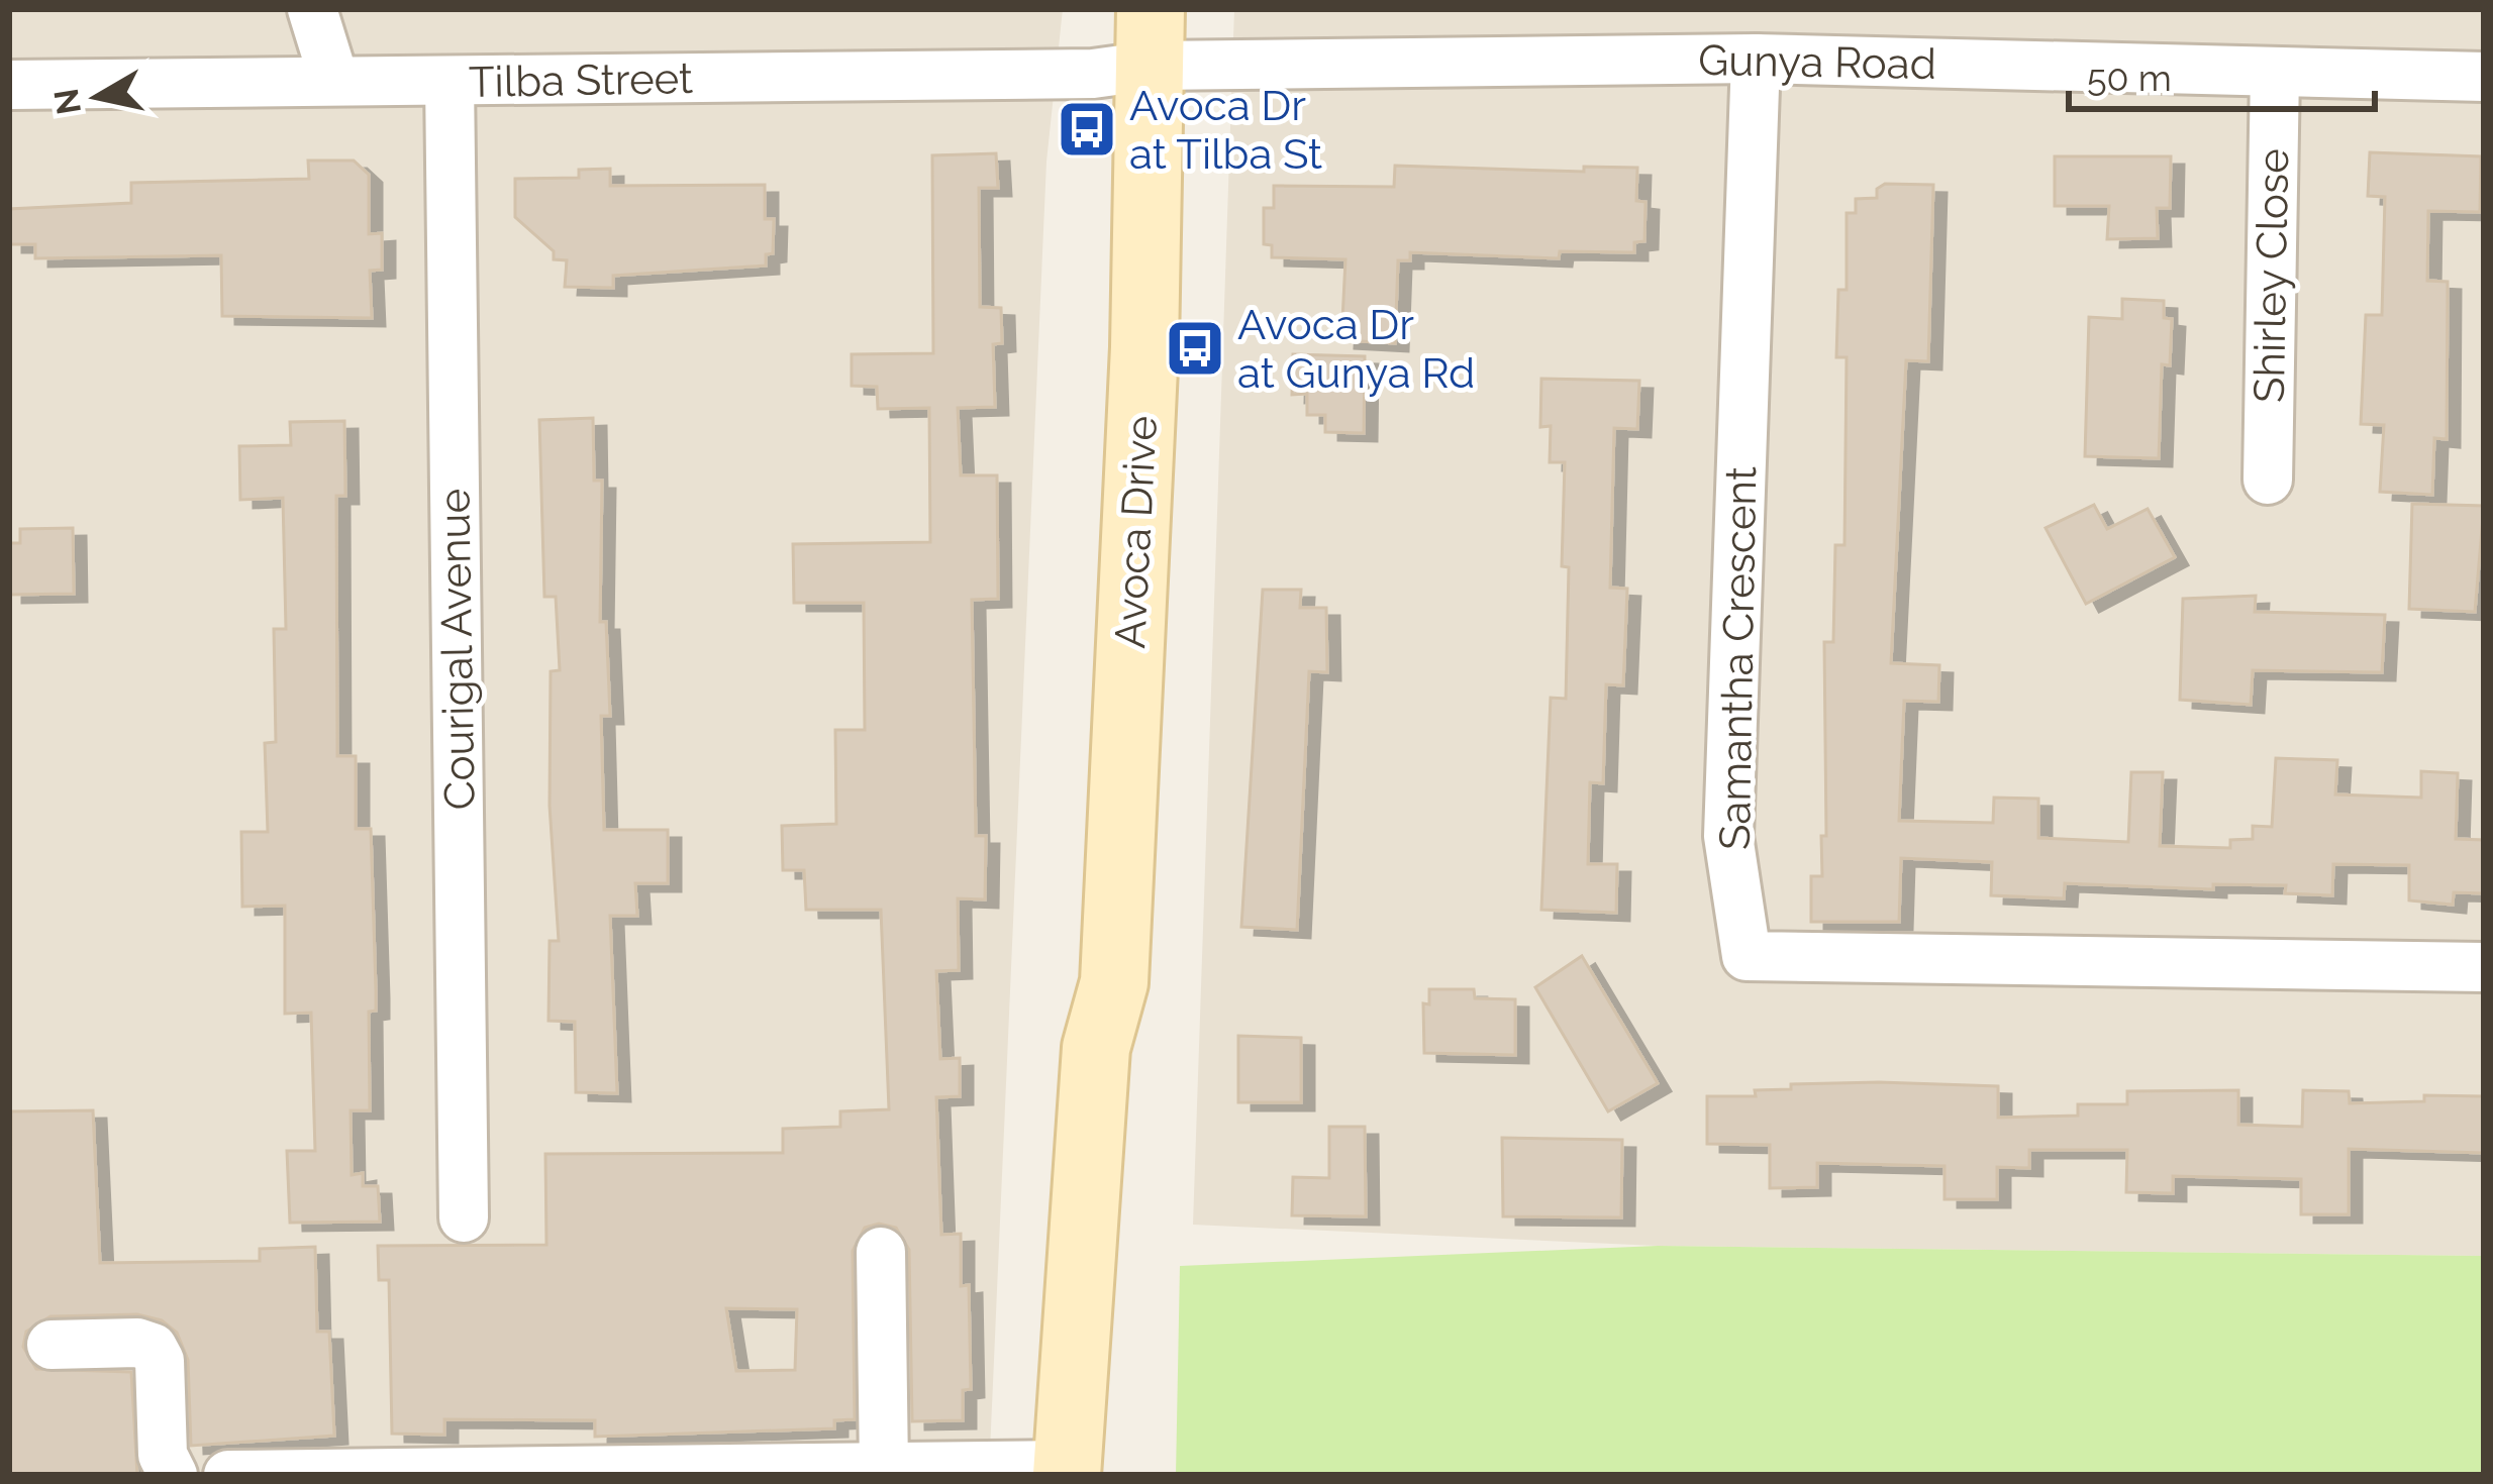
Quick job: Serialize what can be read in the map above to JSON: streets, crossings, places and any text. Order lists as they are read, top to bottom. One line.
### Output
{"streets":{"main road":["Avoca Drive"],"street":["Gunya Road","Tilba Street","Shirley Close","Courigal Avenue","Samantha Crescent"]},"crossings":[["Gunya Road","Tilba Street"],["Gunya Road","Shirley Close"],["Gunya Road","Avoca Drive"],["Gunya Road","Samantha Crescent"],["Tilba Street","Avoca Drive"],["Tilba Street","Courigal Avenue"]],"places":{"bus stop":["Avoca Dr at Tilba St","Avoca Dr at Gunya Rd"]},"scale_bar":"50 m","north":"left"}
